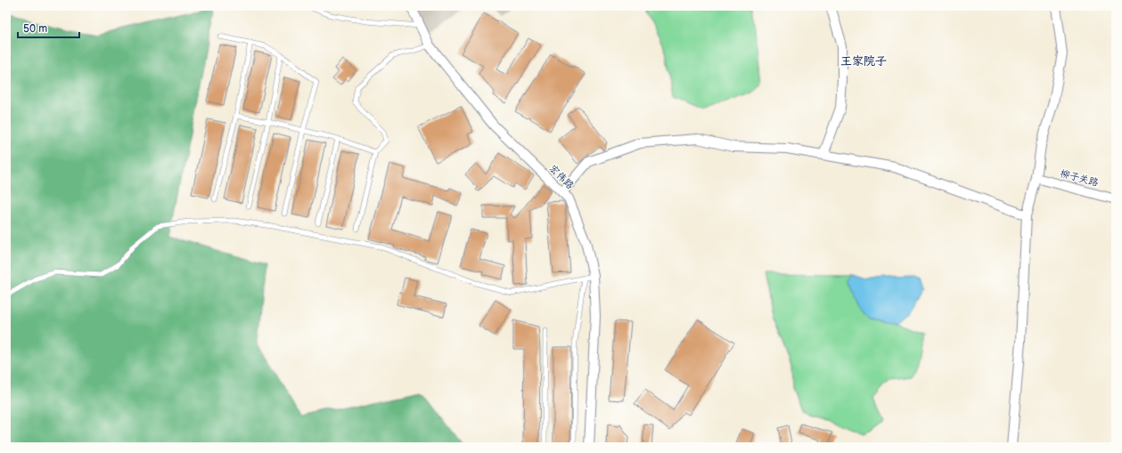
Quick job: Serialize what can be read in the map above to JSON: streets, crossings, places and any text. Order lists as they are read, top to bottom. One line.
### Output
{"streets":{"street":["宏伟路","柳子关路"]},"districts":["王家院子"],"scale_bar":"50 m"}
